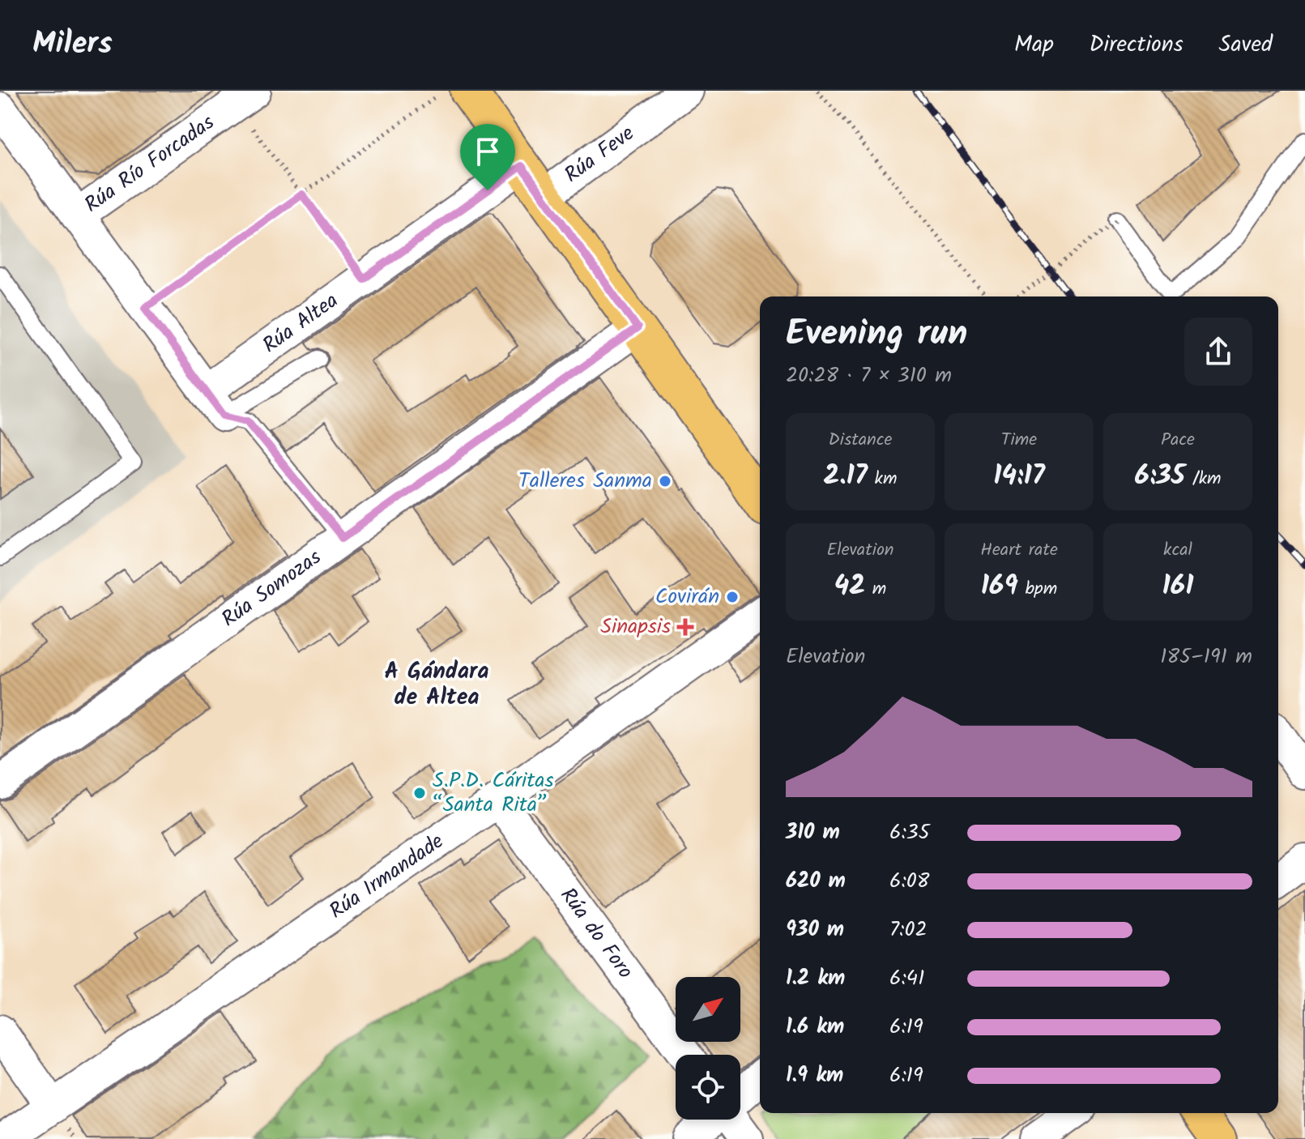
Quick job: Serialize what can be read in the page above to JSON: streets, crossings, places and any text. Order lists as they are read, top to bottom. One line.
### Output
{"streets":{"street":["Rúa Feve","Rúa Río Forcadas","Rúa Altea","Rúa Somozas","Rúa Irmandade","Rúa do Foro"]},"crossings":[["Rúa Irmandade","Rúa do Foro"]],"districts":["A Gándara de Altea"],"places":{"other":["Talleres Sanma","Covirán","S.P.D. Cáritas “Santa Rita”"],"health":["Sinapsis"]},"north":"top right","page":{"header":"Milers","nav":["Map","Directions","Saved"],"heading":["Evening run","20:28 · 7 × 310 m"],"stats":[["Distance","2.17 km"],["Time","14:17"],["Pace","6:35 /km"],["Elevation","42 m"],["Heart rate","169 bpm"],["kcal","161"]],"chart":["Elevation","185–191 m"],"list":[{"name":"310 m","note":"6:35"},{"name":"620 m","note":"6:08"},{"name":"930 m","note":"7:02"},{"name":"1.2 km","note":"6:41"},{"name":"1.6 km","note":"6:19"},{"name":"1.9 km","note":"6:19"}]}}
